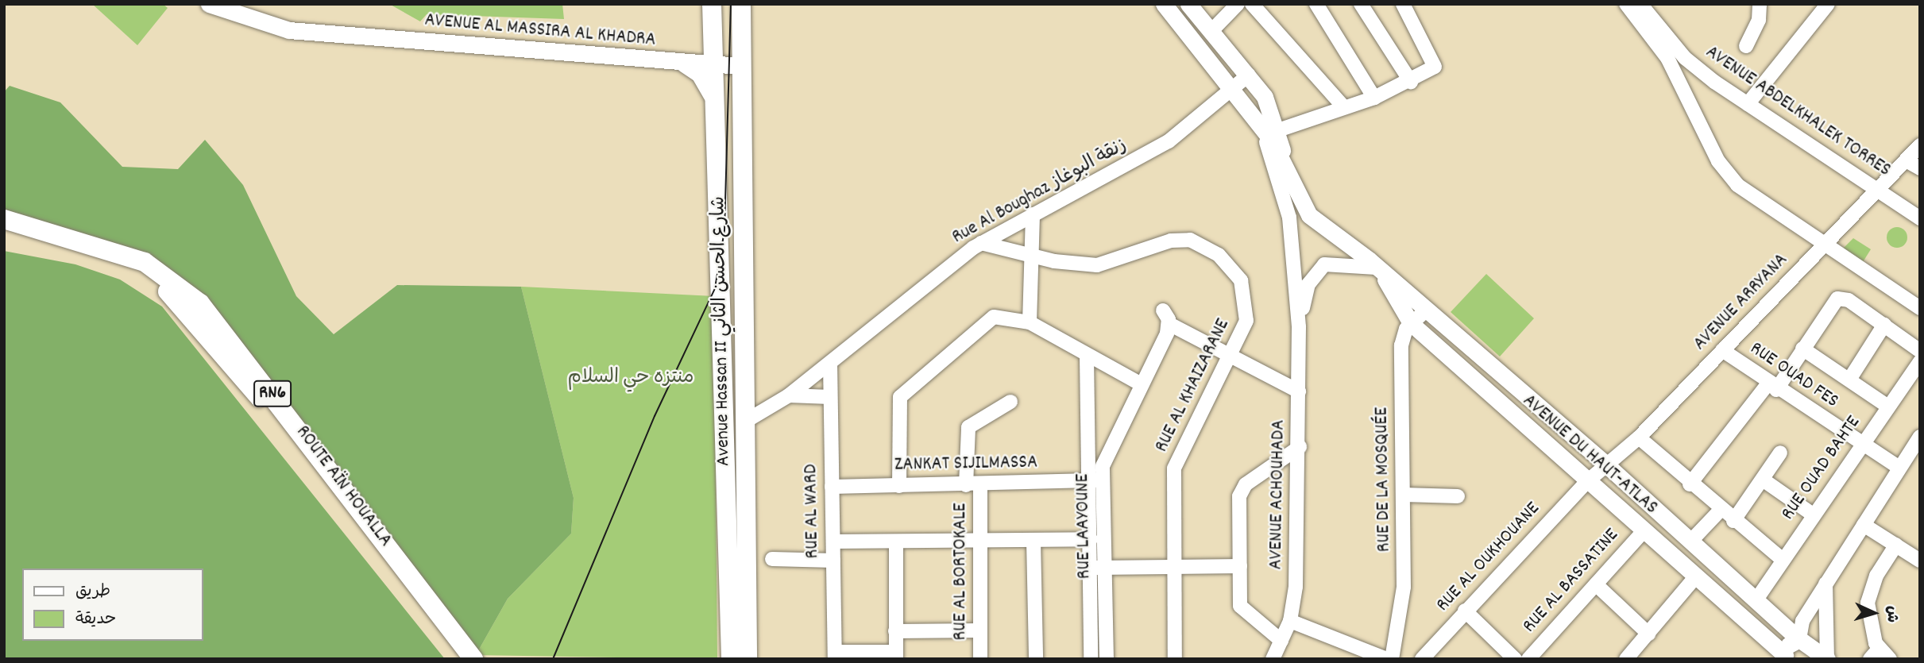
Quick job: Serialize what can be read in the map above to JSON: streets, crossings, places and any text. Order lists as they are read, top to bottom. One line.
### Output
{"streets":{"highway":["Avenue Hassan II شارع الحسن الثاني","RN6","ROUTE AÏN HOUALLA"],"main road":["AVENUE AL MASSIRA AL KHADRA","AVENUE DU HAUT-ATLAS"],"street":["AVENUE ABDELKHALEK TORRES","Rue Al Boughaz زنقة البوغاز","AVENUE ARRYANA","RUE OUAD FES","RUE AL KHAIZARANE","ZANKAT SIJILMASSA","RUE OUAD BAHTE","RUE DE LA MOSQUÉE","AVENUE ACHOUHADA","RUE AL WARD","RUE LAAYOUNE","RUE AL OUKHOUANE","RUE AL BORTOKALE","RUE AL BASSATINE"]},"crossings":[["AVENUE AL MASSIRA AL KHADRA","Avenue Hassan II شارع الحسن الثاني"],["AVENUE ABDELKHALEK TORRES","AVENUE ARRYANA"],["Rue Al Boughaz زنقة البوغاز","Avenue Hassan II شارع الحسن الثاني"],["Rue Al Boughaz زنقة البوغاز","RUE AL KHAIZARANE"],["Rue Al Boughaz زنقة البوغاز","RUE AL WARD"],["AVENUE ARRYANA","RUE OUAD FES"],["AVENUE ARRYANA","AVENUE DU HAUT-ATLAS"],["AVENUE ARRYANA","RUE AL OUKHOUANE"],["RUE OUAD FES","RUE OUAD BAHTE"],["AVENUE DU HAUT-ATLAS","RUE OUAD BAHTE"],["AVENUE DU HAUT-ATLAS","RUE DE LA MOSQUÉE"],["AVENUE DU HAUT-ATLAS","RUE AL OUKHOUANE"],["AVENUE DU HAUT-ATLAS","RUE AL BASSATINE"],["ZANKAT SIJILMASSA","RUE AL WARD"],["ZANKAT SIJILMASSA","RUE LAAYOUNE"],["ZANKAT SIJILMASSA","RUE AL BORTOKALE"]],"parks":["منتزه حي السلام"],"legend":["طريق","حديقة"],"north":"right"}
